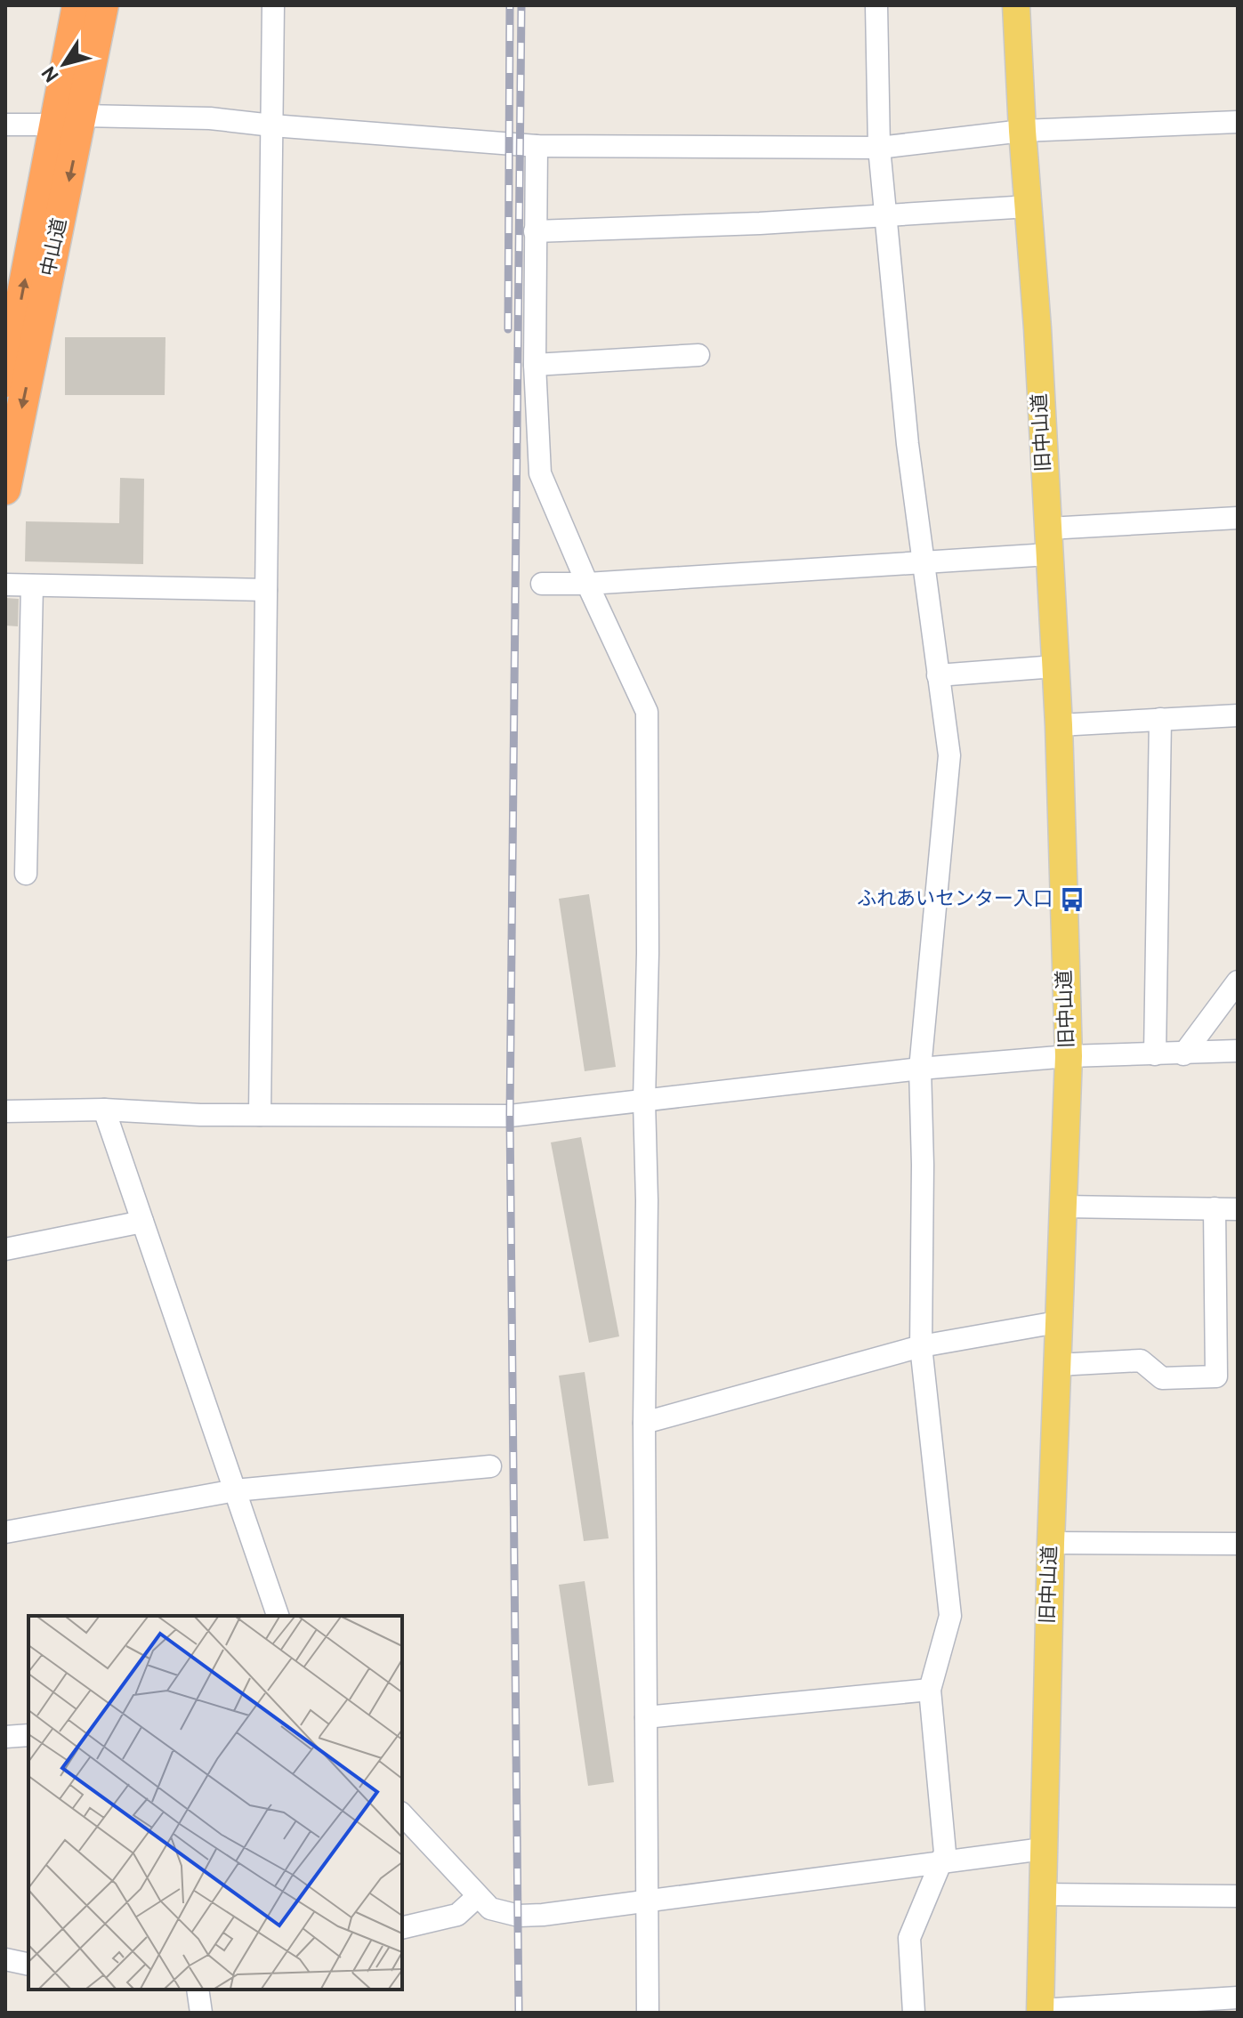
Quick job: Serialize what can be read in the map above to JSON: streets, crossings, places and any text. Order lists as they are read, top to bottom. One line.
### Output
{"streets":{"highway":["中山道"],"main road":["旧中山道"]},"places":{"bus stop":["ふれあいセンター入口"]},"north":"bottom left"}
